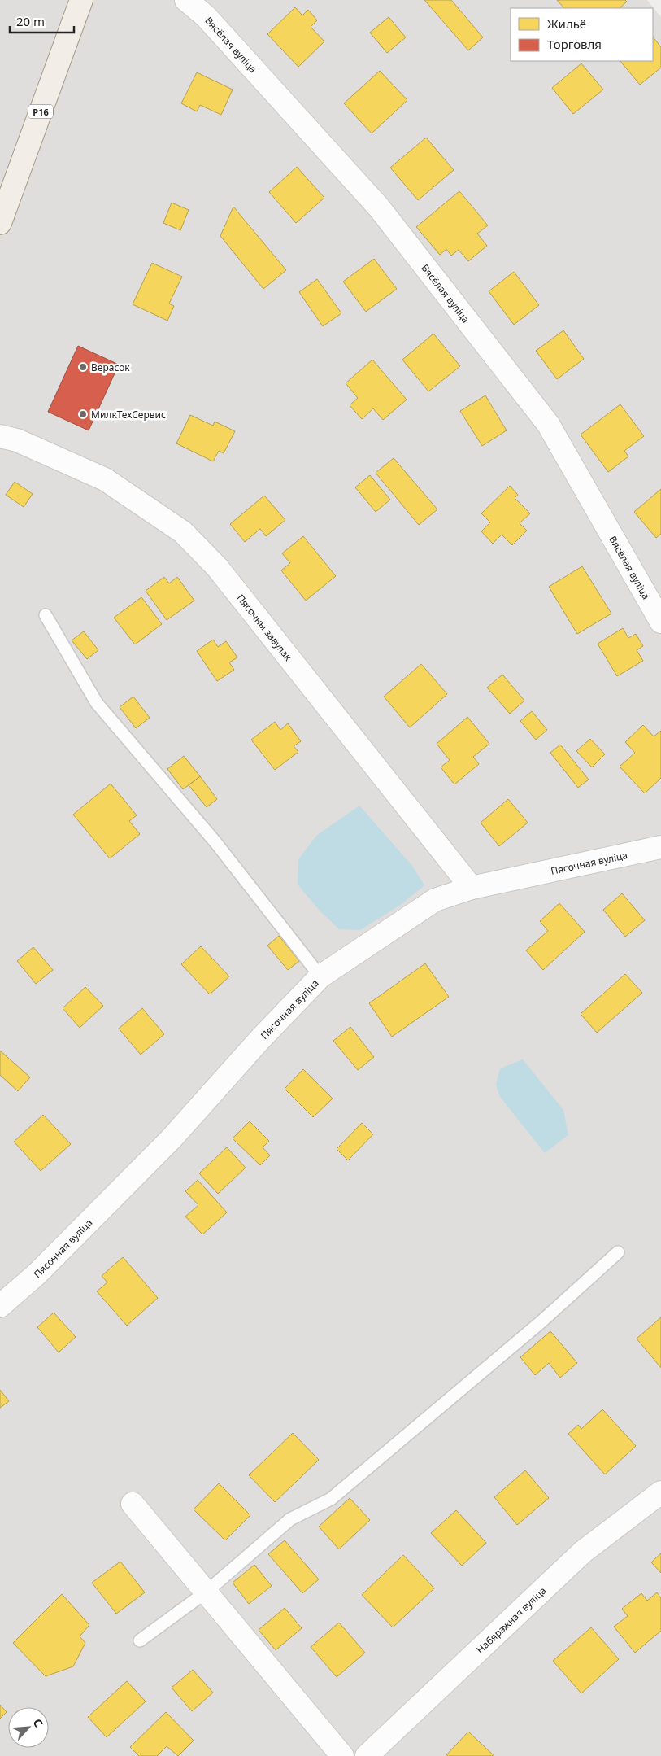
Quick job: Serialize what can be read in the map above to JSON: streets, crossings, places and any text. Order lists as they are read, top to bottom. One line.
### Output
{"streets":{"main road":["Р16"],"street":["Вясёлая вуліца","Пясочны завулак","Пясочная вуліца","Набярэжная вуліца"]},"crossings":[["Пясочны завулак","Пясочная вуліца"]],"places":["Верасок","МилкТехСервис"],"legend":["Жильё","Торговля"],"scale_bar":"20 m","north":"top right"}
